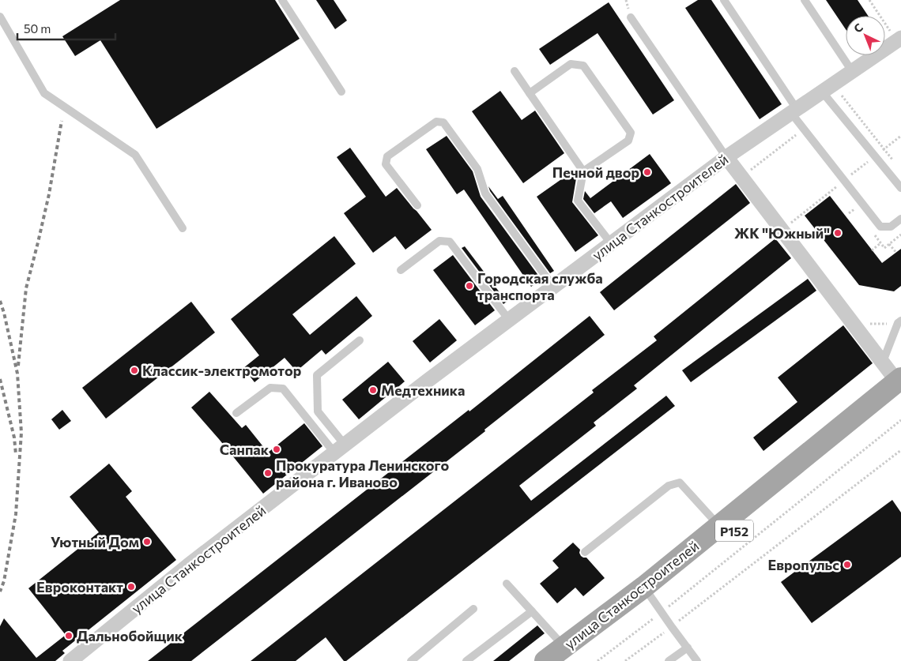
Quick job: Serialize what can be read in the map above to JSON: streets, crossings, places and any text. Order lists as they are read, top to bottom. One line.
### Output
{"streets":{"main road":["улица Станкостроителей","Р152"]},"places":["Печной двор","ЖК \"Южный\"","Городская служба транспорта","Классик-электромотор","Медтехника","Санпак","Прокуратура Ленинского района г. Иваново","Уютный Дом","Европульс","Евроконтакт","Дальнобойщик"],"scale_bar":"50 m","north":"top left"}
